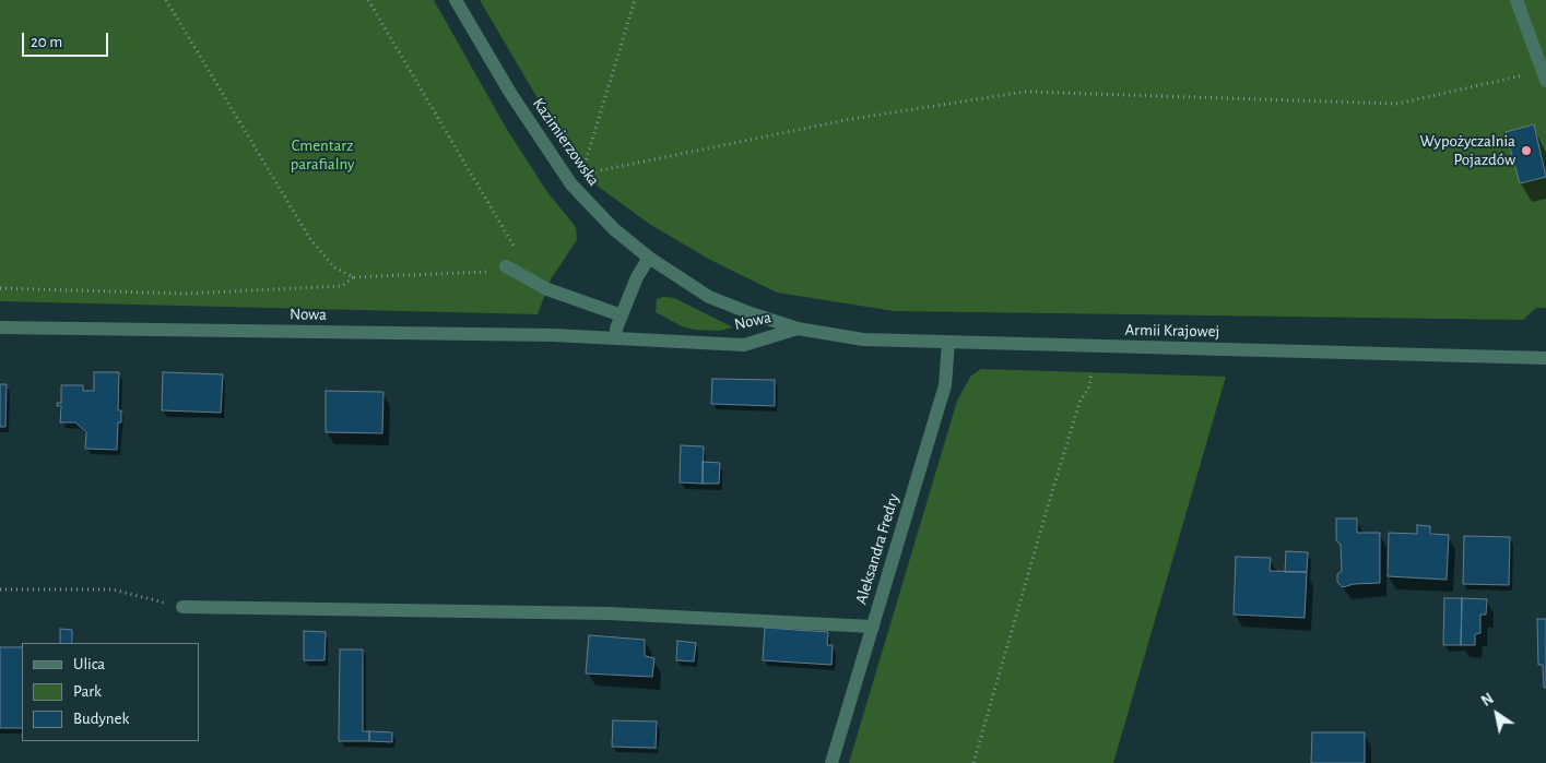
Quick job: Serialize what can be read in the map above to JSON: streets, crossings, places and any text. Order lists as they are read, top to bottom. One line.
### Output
{"streets":{"street":["Kazimierzowska","Nowa","Armii Krajowej","Aleksandra Fredry"]},"crossings":[["Kazimierzowska","Nowa"],["Kazimierzowska","Armii Krajowej"],["Nowa","Armii Krajowej"],["Armii Krajowej","Aleksandra Fredry"]],"parks":["Cmentarz parafialny"],"places":["Wypożyczalnia Pojazdów"],"legend":["Ulica","Park","Budynek"],"scale_bar":"20 m","north":"top left"}
